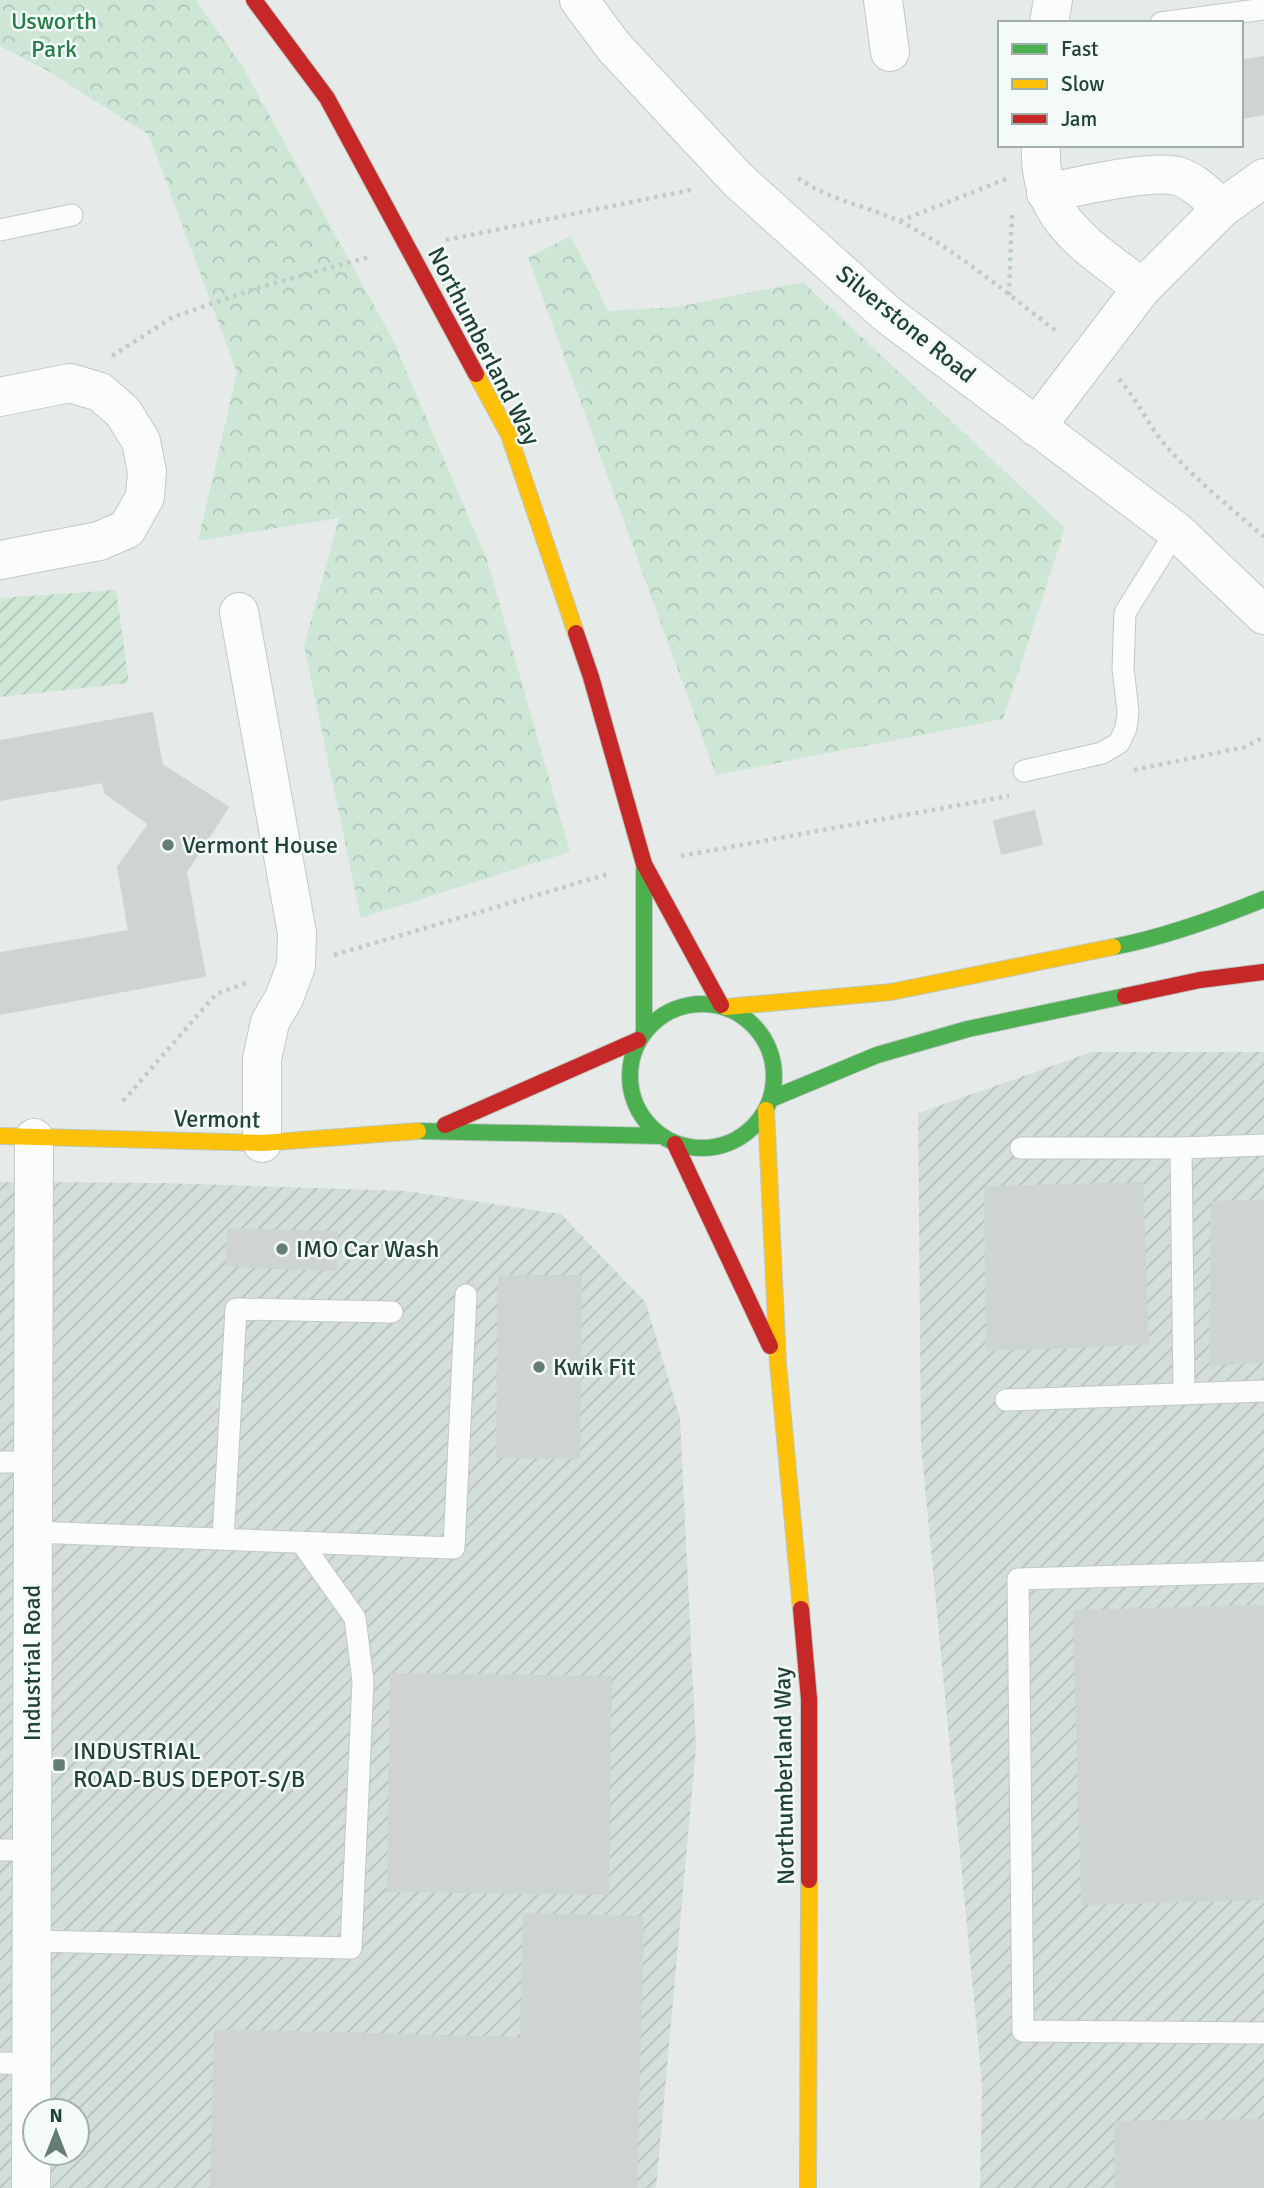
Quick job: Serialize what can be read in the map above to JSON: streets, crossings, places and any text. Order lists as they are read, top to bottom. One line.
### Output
{"streets":{"main road":["Northumberland Way","Vermont"],"street":["Silverstone Road","Industrial Road"]},"crossings":[["Northumberland Way","Vermont"],["Vermont","Industrial Road"]],"parks":["Usworth Park"],"places":{"other":["Vermont House","IMO Car Wash","Kwik Fit"],"transit":["INDUSTRIAL ROAD-BUS DEPOT-S/B"]},"legend":["Fast","Slow","Jam"],"north":"top"}
